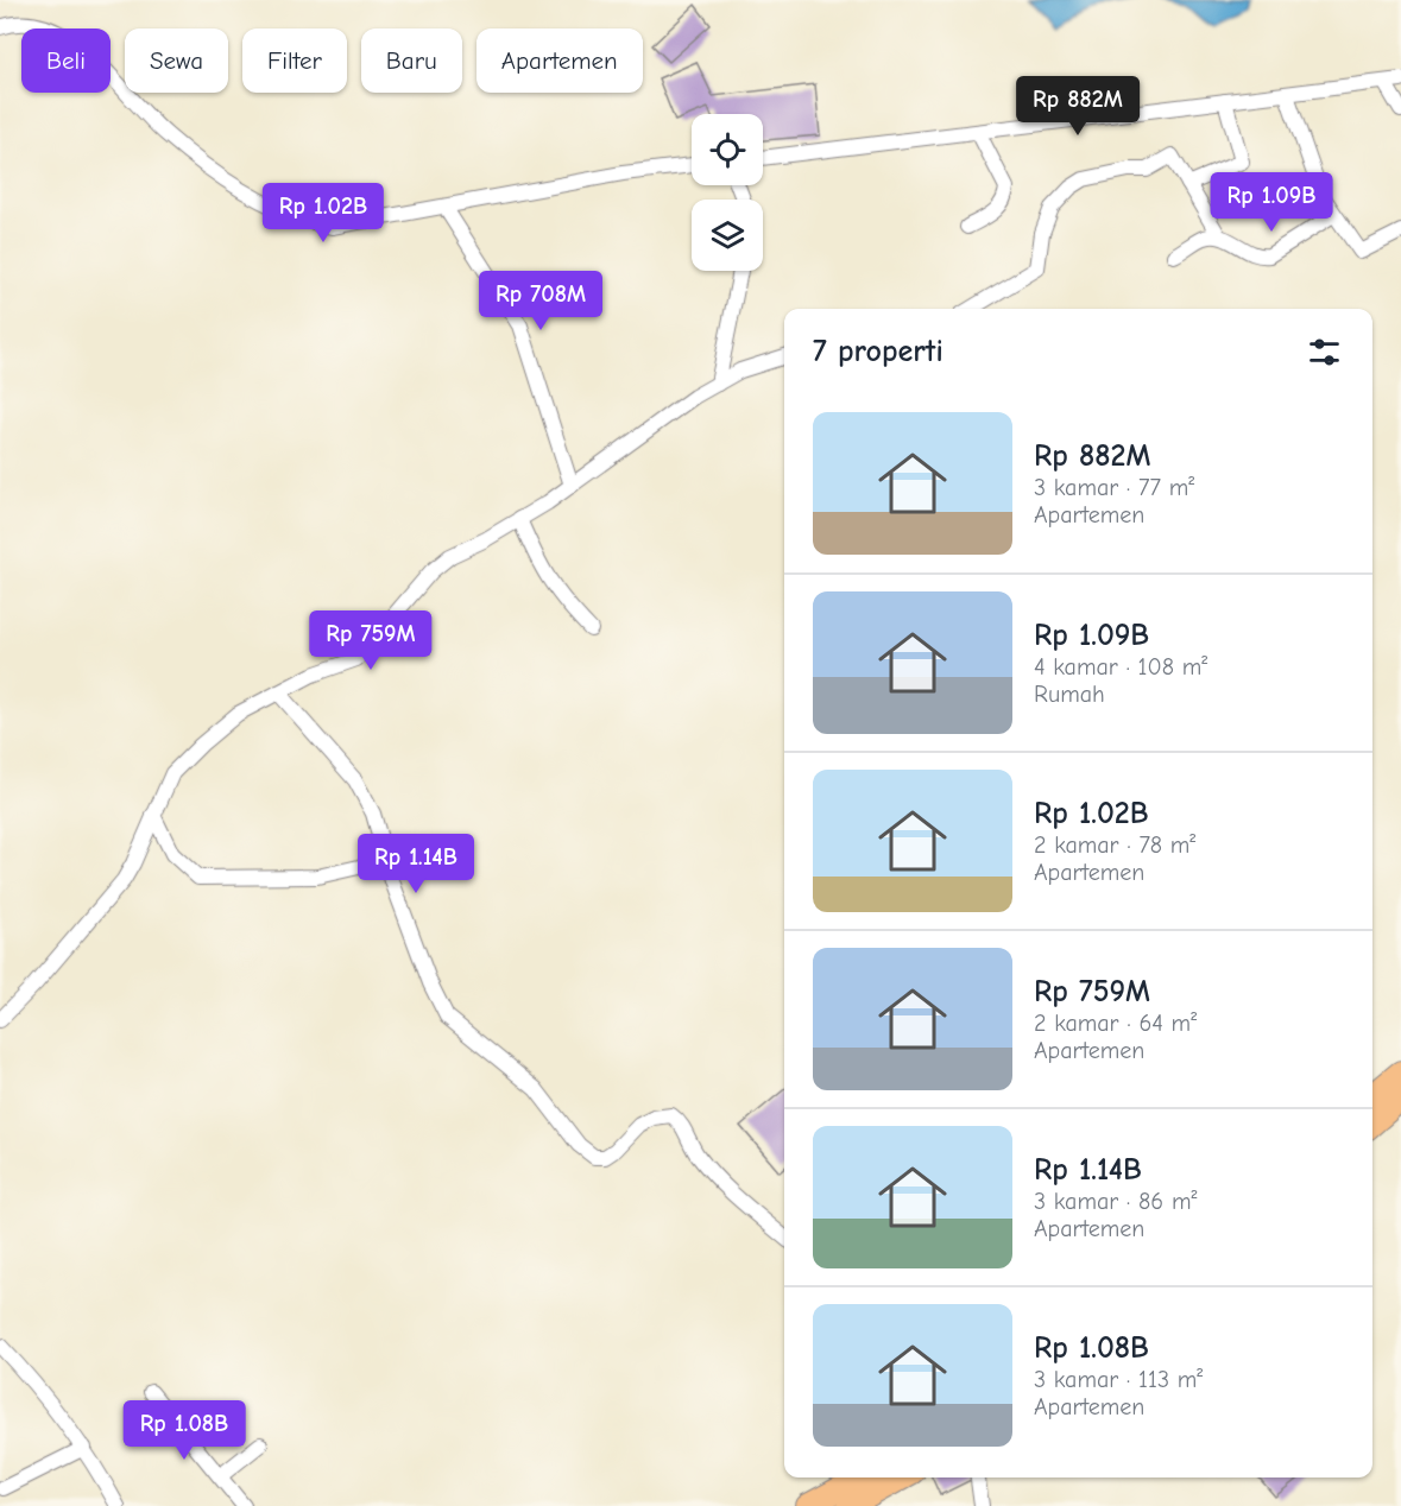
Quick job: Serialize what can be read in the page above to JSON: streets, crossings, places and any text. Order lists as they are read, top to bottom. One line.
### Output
{"page":{"chip":["Beli","Sewa","Filter","Baru","Apartemen"],"price":["Rp 882M","Rp 1.09B","Rp 1.02B","Rp 708M","Rp 759M","Rp 1.14B","Rp 1.08B"],"heading":"7 properti","list":[{"name":"Rp 882M","note":"3 kamar · 77 m² · Apartemen"},{"name":"Rp 1.09B","note":"4 kamar · 108 m² · Rumah"},{"name":"Rp 1.02B","note":"2 kamar · 78 m² · Apartemen"},{"name":"Rp 759M","note":"2 kamar · 64 m² · Apartemen"},{"name":"Rp 1.14B","note":"3 kamar · 86 m² · Apartemen"},{"name":"Rp 1.08B","note":"3 kamar · 113 m² · Apartemen"}]}}
